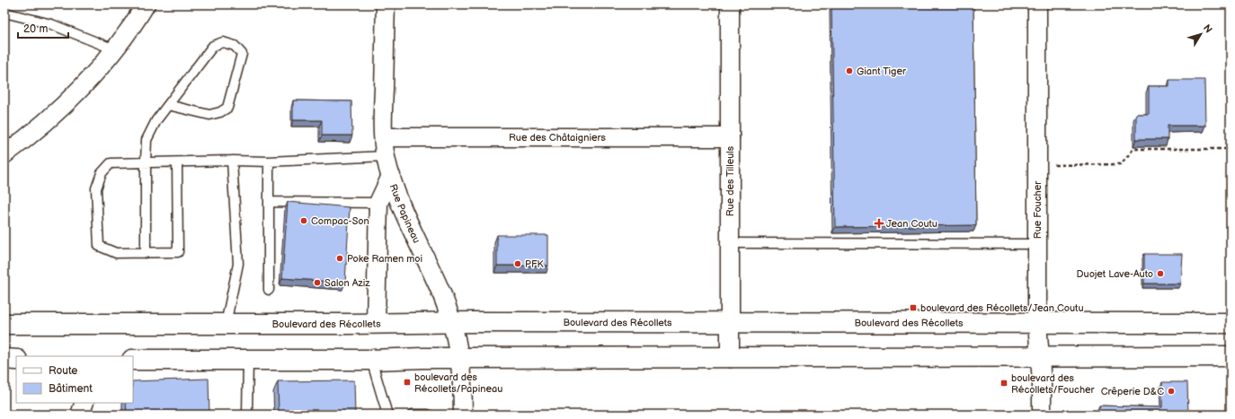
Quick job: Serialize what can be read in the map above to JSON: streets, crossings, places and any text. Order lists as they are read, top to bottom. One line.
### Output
{"streets":{"main road":["Boulevard des Récollets"],"street":["Rue des Châtaigniers","Rue des Tilleuls","Rue Foucher","Rue Papineau"]},"crossings":[["Rue des Châtaigniers","Rue des Tilleuls"],["Rue des Châtaigniers","Rue Papineau"],["Rue des Tilleuls","Boulevard des Récollets"],["Rue Foucher","Boulevard des Récollets"],["Rue Papineau","Boulevard des Récollets"]],"places":{"other":["Giant Tiger","Compac-Son","Poke Ramen moi","PFK","Duojet Lave-Auto","Salon Aziz","Crêperie D&C"],"health":["Jean Coutu"],"transit":["boulevard des Récollets/Jean Coutu","boulevard des Récollets/Papineau","boulevard des Récollets/Foucher"]},"legend":["Route","Bâtiment"],"scale_bar":"20 m","north":"top right"}
